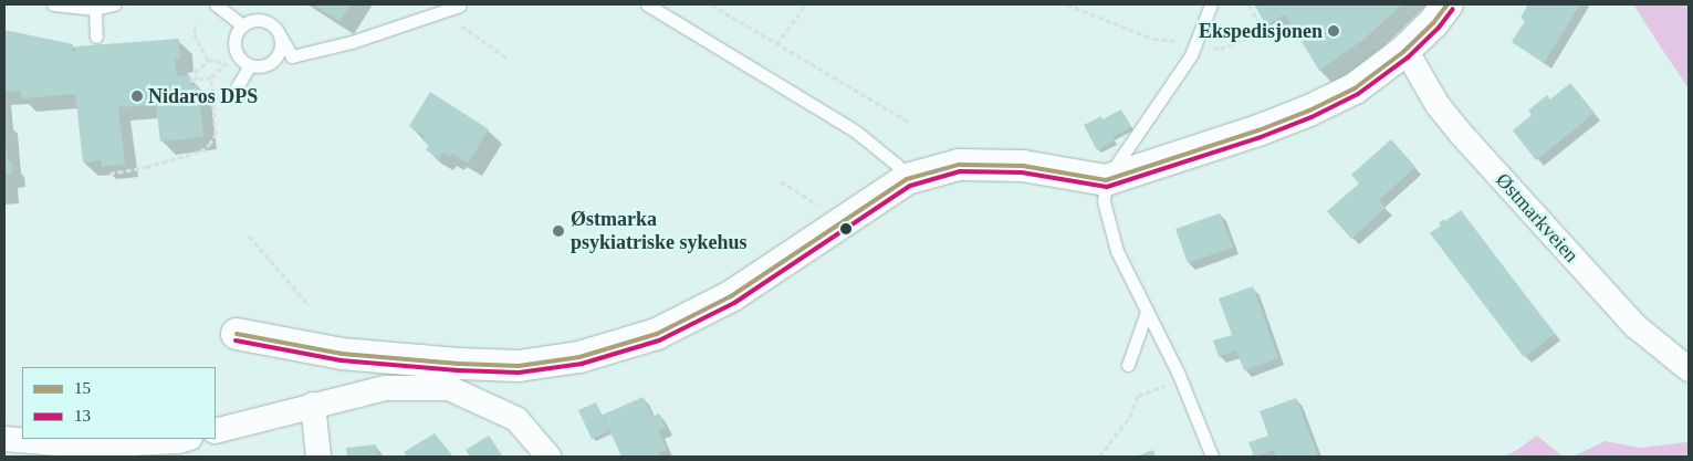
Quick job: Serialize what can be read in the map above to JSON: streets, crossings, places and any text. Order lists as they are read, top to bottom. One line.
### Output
{"streets":{"street":["Østmarkveien"]},"places":["Ekspedisjonen","Nidaros DPS","Østmarka psykiatriske sykehus"],"lines":["transit line 15","transit line 13"],"legend":["15","13"]}
